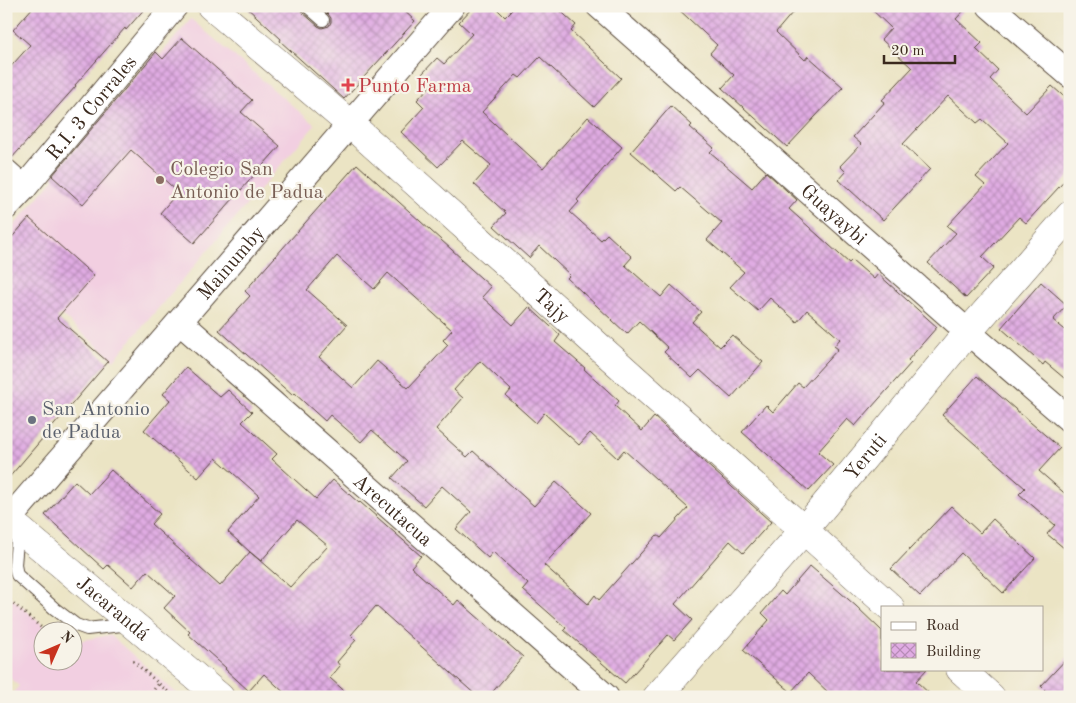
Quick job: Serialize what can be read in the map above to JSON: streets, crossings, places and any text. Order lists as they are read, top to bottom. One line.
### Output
{"streets":{"street":["R.I. 3 Corrales","Guayaybi","Mainumby","Tajy","Yeruti","Arecutacua","Jacarandá"]},"crossings":[["Guayaybi","Yeruti"],["Mainumby","Tajy"],["Mainumby","Arecutacua"],["Mainumby","Jacarandá"],["Tajy","Yeruti"]],"places":{"health":["Punto Farma"],"other":["Colegio San Antonio de Padua","San Antonio de Padua"]},"legend":["Road","Building"],"scale_bar":"20 m","north":"top right"}
